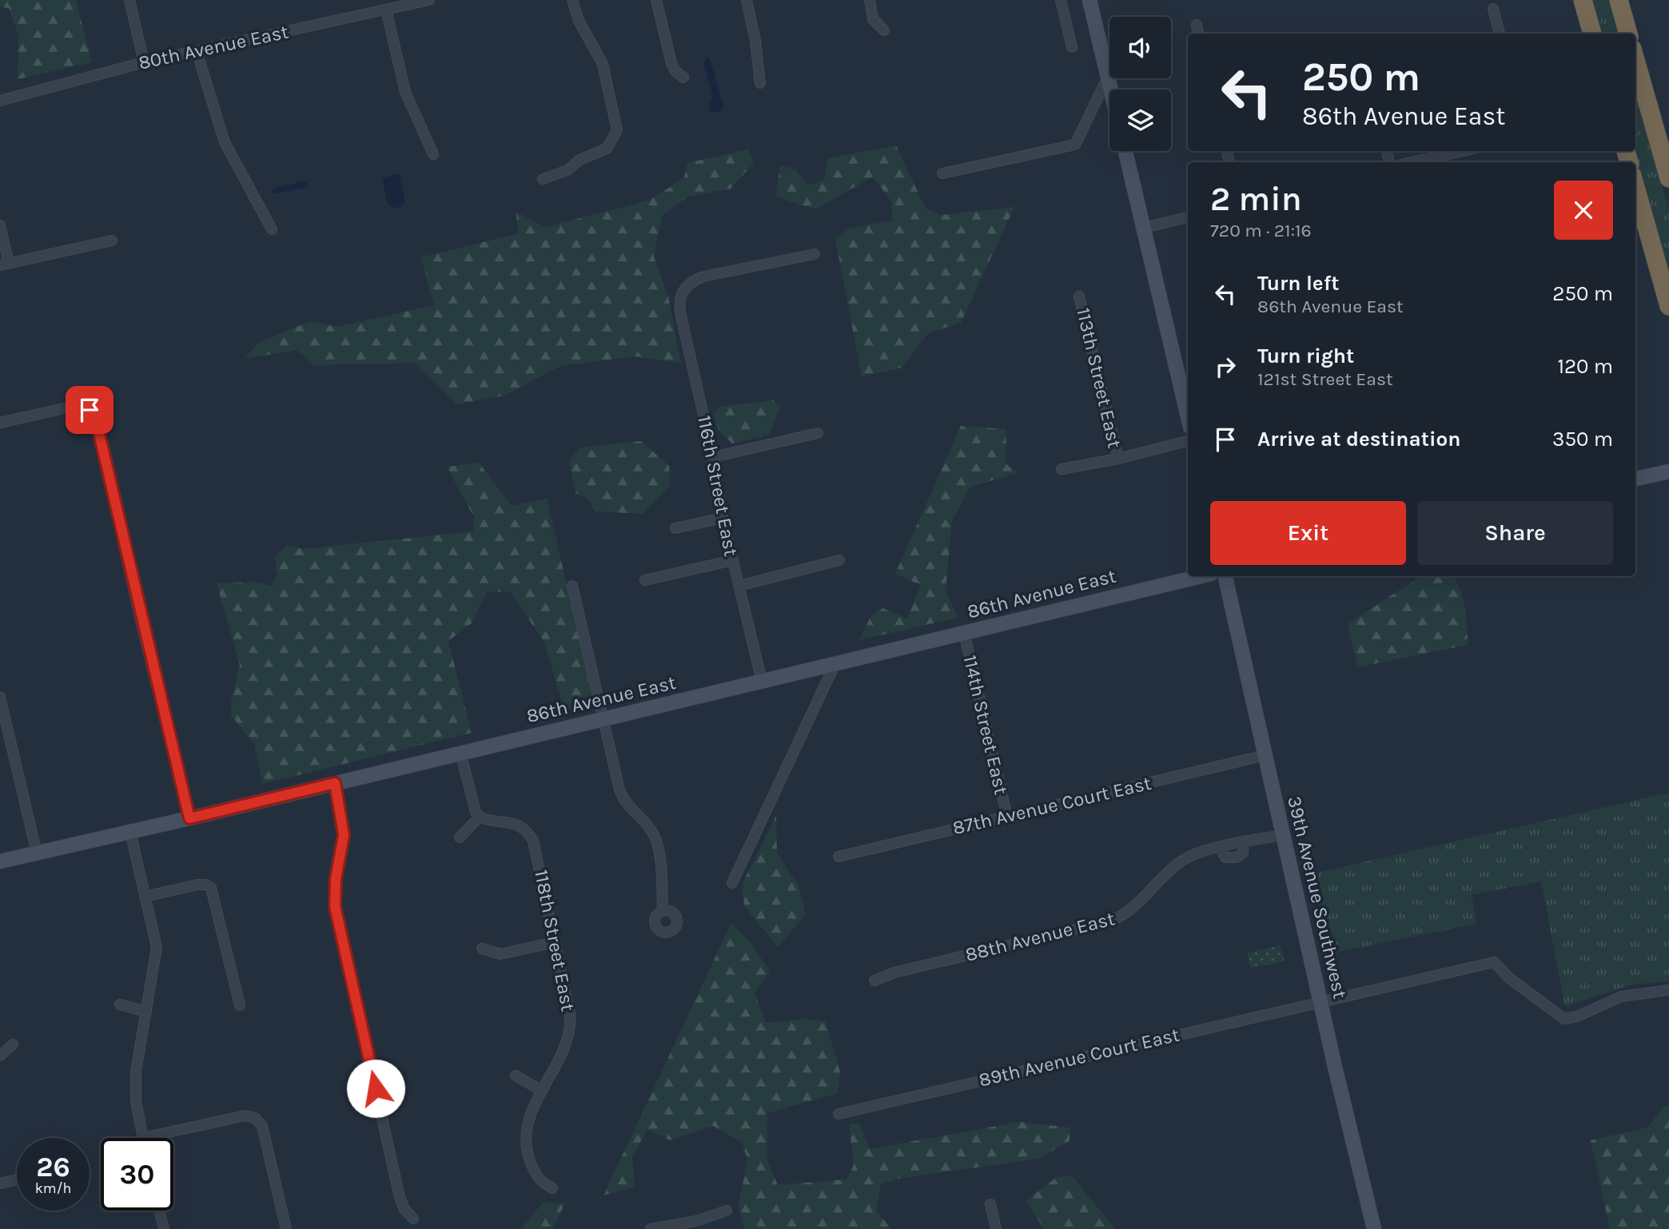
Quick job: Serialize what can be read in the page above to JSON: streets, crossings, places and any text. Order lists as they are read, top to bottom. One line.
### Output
{"streets":{"street":["80th Avenue East","113th Street East","116th Street East","86th Avenue East","114th Street East","87th Avenue Court East","39th Avenue Southwest","88th Avenue East","118th Street East","89th Avenue Court East"]},"crossings":[["116th Street East","86th Avenue East"],["86th Avenue East","114th Street East"],["114th Street East","87th Avenue Court East"],["87th Avenue Court East","39th Avenue Southwest"],["39th Avenue Southwest","88th Avenue East"],["39th Avenue Southwest","89th Avenue Court East"]],"page":{"turn":["250 m","86th Avenue East"],"heading":["2 min","720 m · 21:16"],"list":[{"name":"Turn left","note":"86th Avenue East","value":"250 m"},{"name":"Turn right","note":"121st Street East","value":"120 m"},{"name":"Arrive at destination","value":"350 m"}],"buttons":["Exit","Share"],"speed":"26 km/h","limit":"30"}}
